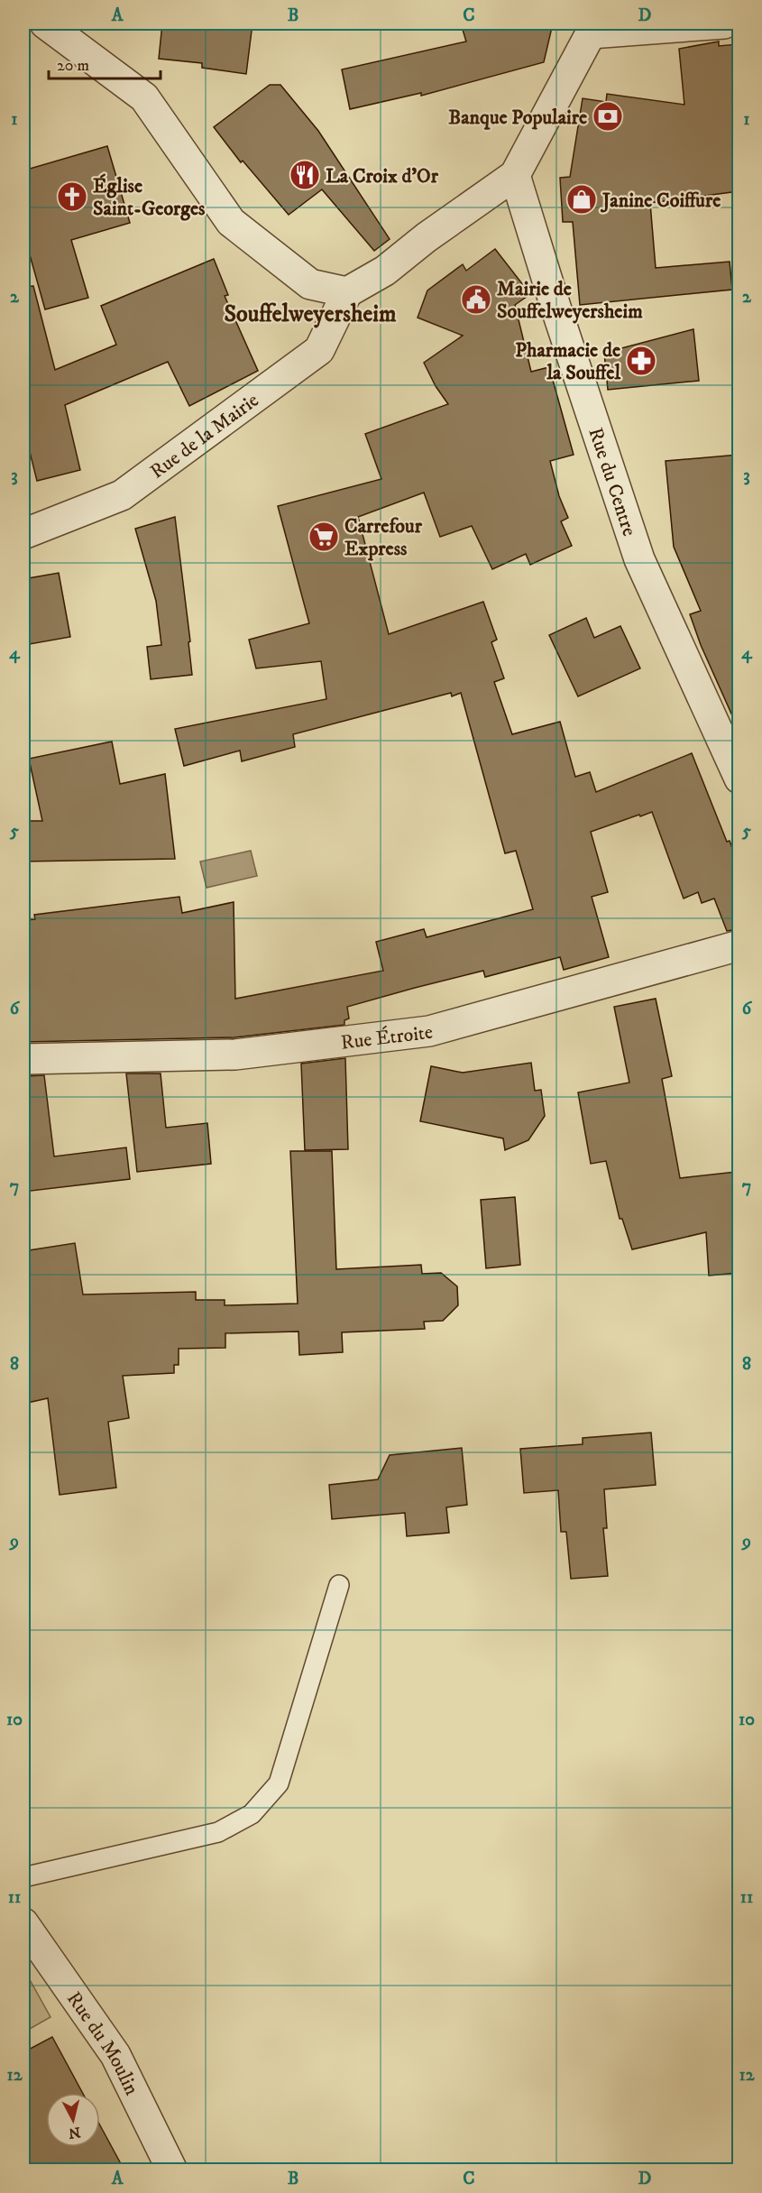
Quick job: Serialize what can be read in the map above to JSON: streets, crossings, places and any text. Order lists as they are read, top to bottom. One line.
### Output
{"streets":{"street":["Rue de la Mairie","Rue du Centre","Rue Étroite","Rue du Moulin"]},"districts":["Souffelweyersheim"],"places":{"bank":["Banque Populaire"],"restaurant":["La Croix d'Or"],"church":["Église Saint-Georges"],"shop":["Janine Coiffure"],"public building":["Mairie de Souffelweyersheim"],"pharmacy":["Pharmacie de la Souffel"],"supermarket":["Carrefour Express"]},"scale_bar":"20 m","north":"bottom","grid":{"columns":["A","B","C","D"],"rows":["1","2","3","4","5","6","7","8","9","10","11","12"]}}
